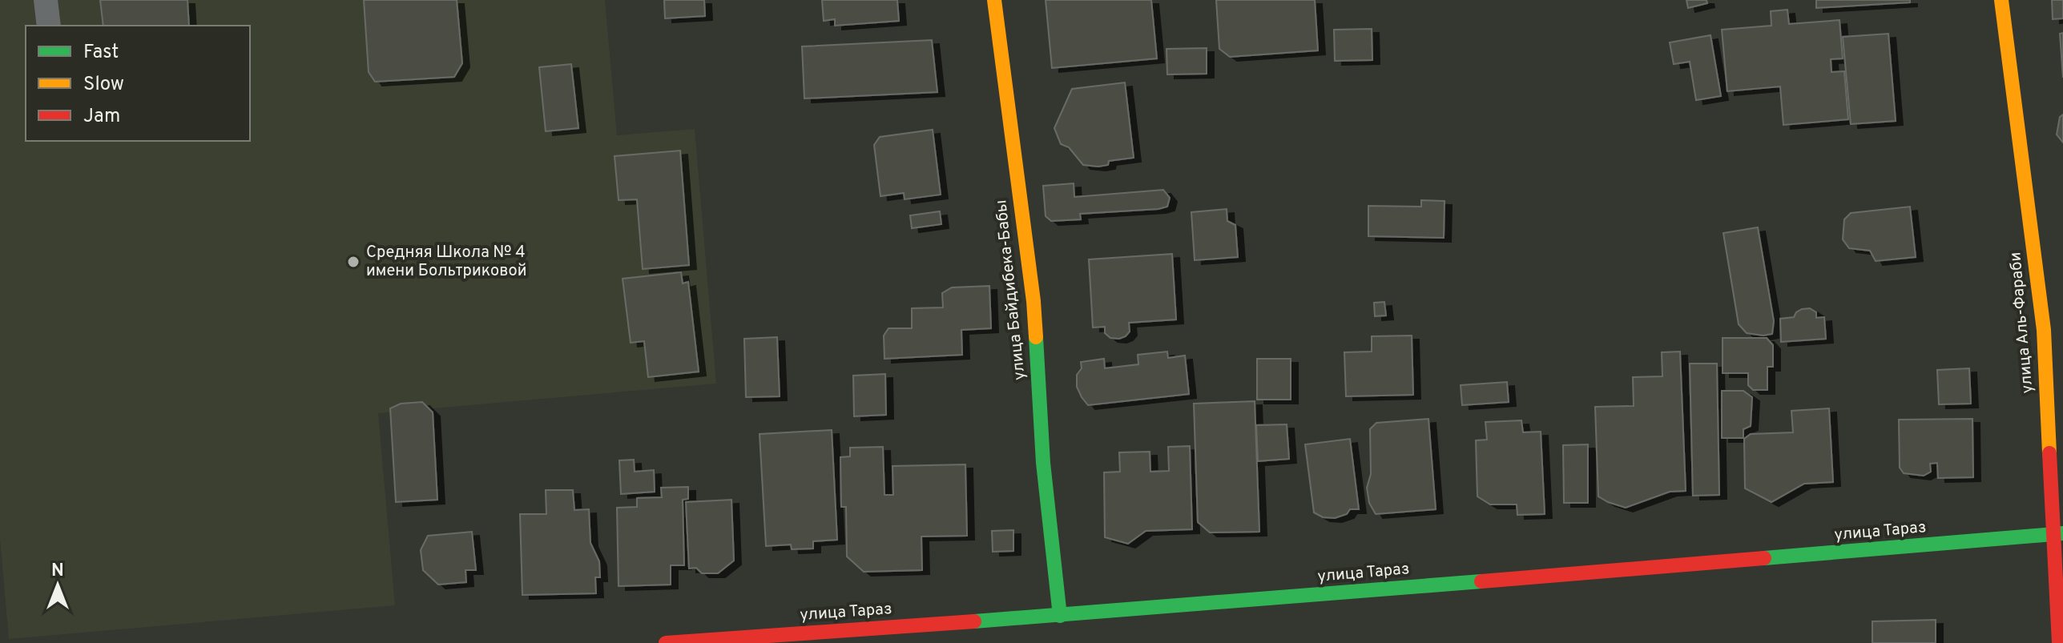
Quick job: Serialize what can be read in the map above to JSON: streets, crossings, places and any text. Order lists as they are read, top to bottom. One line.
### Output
{"streets":{"street":["улица Байдибека-Бабы","улица Аль-Фараби","улица Тараз"]},"crossings":[["улица Байдибека-Бабы","улица Тараз"],["улица Аль-Фараби","улица Тараз"]],"places":["Средняя Школа № 4 имени Больтриковой"],"legend":["Fast","Slow","Jam"],"north":"top"}
